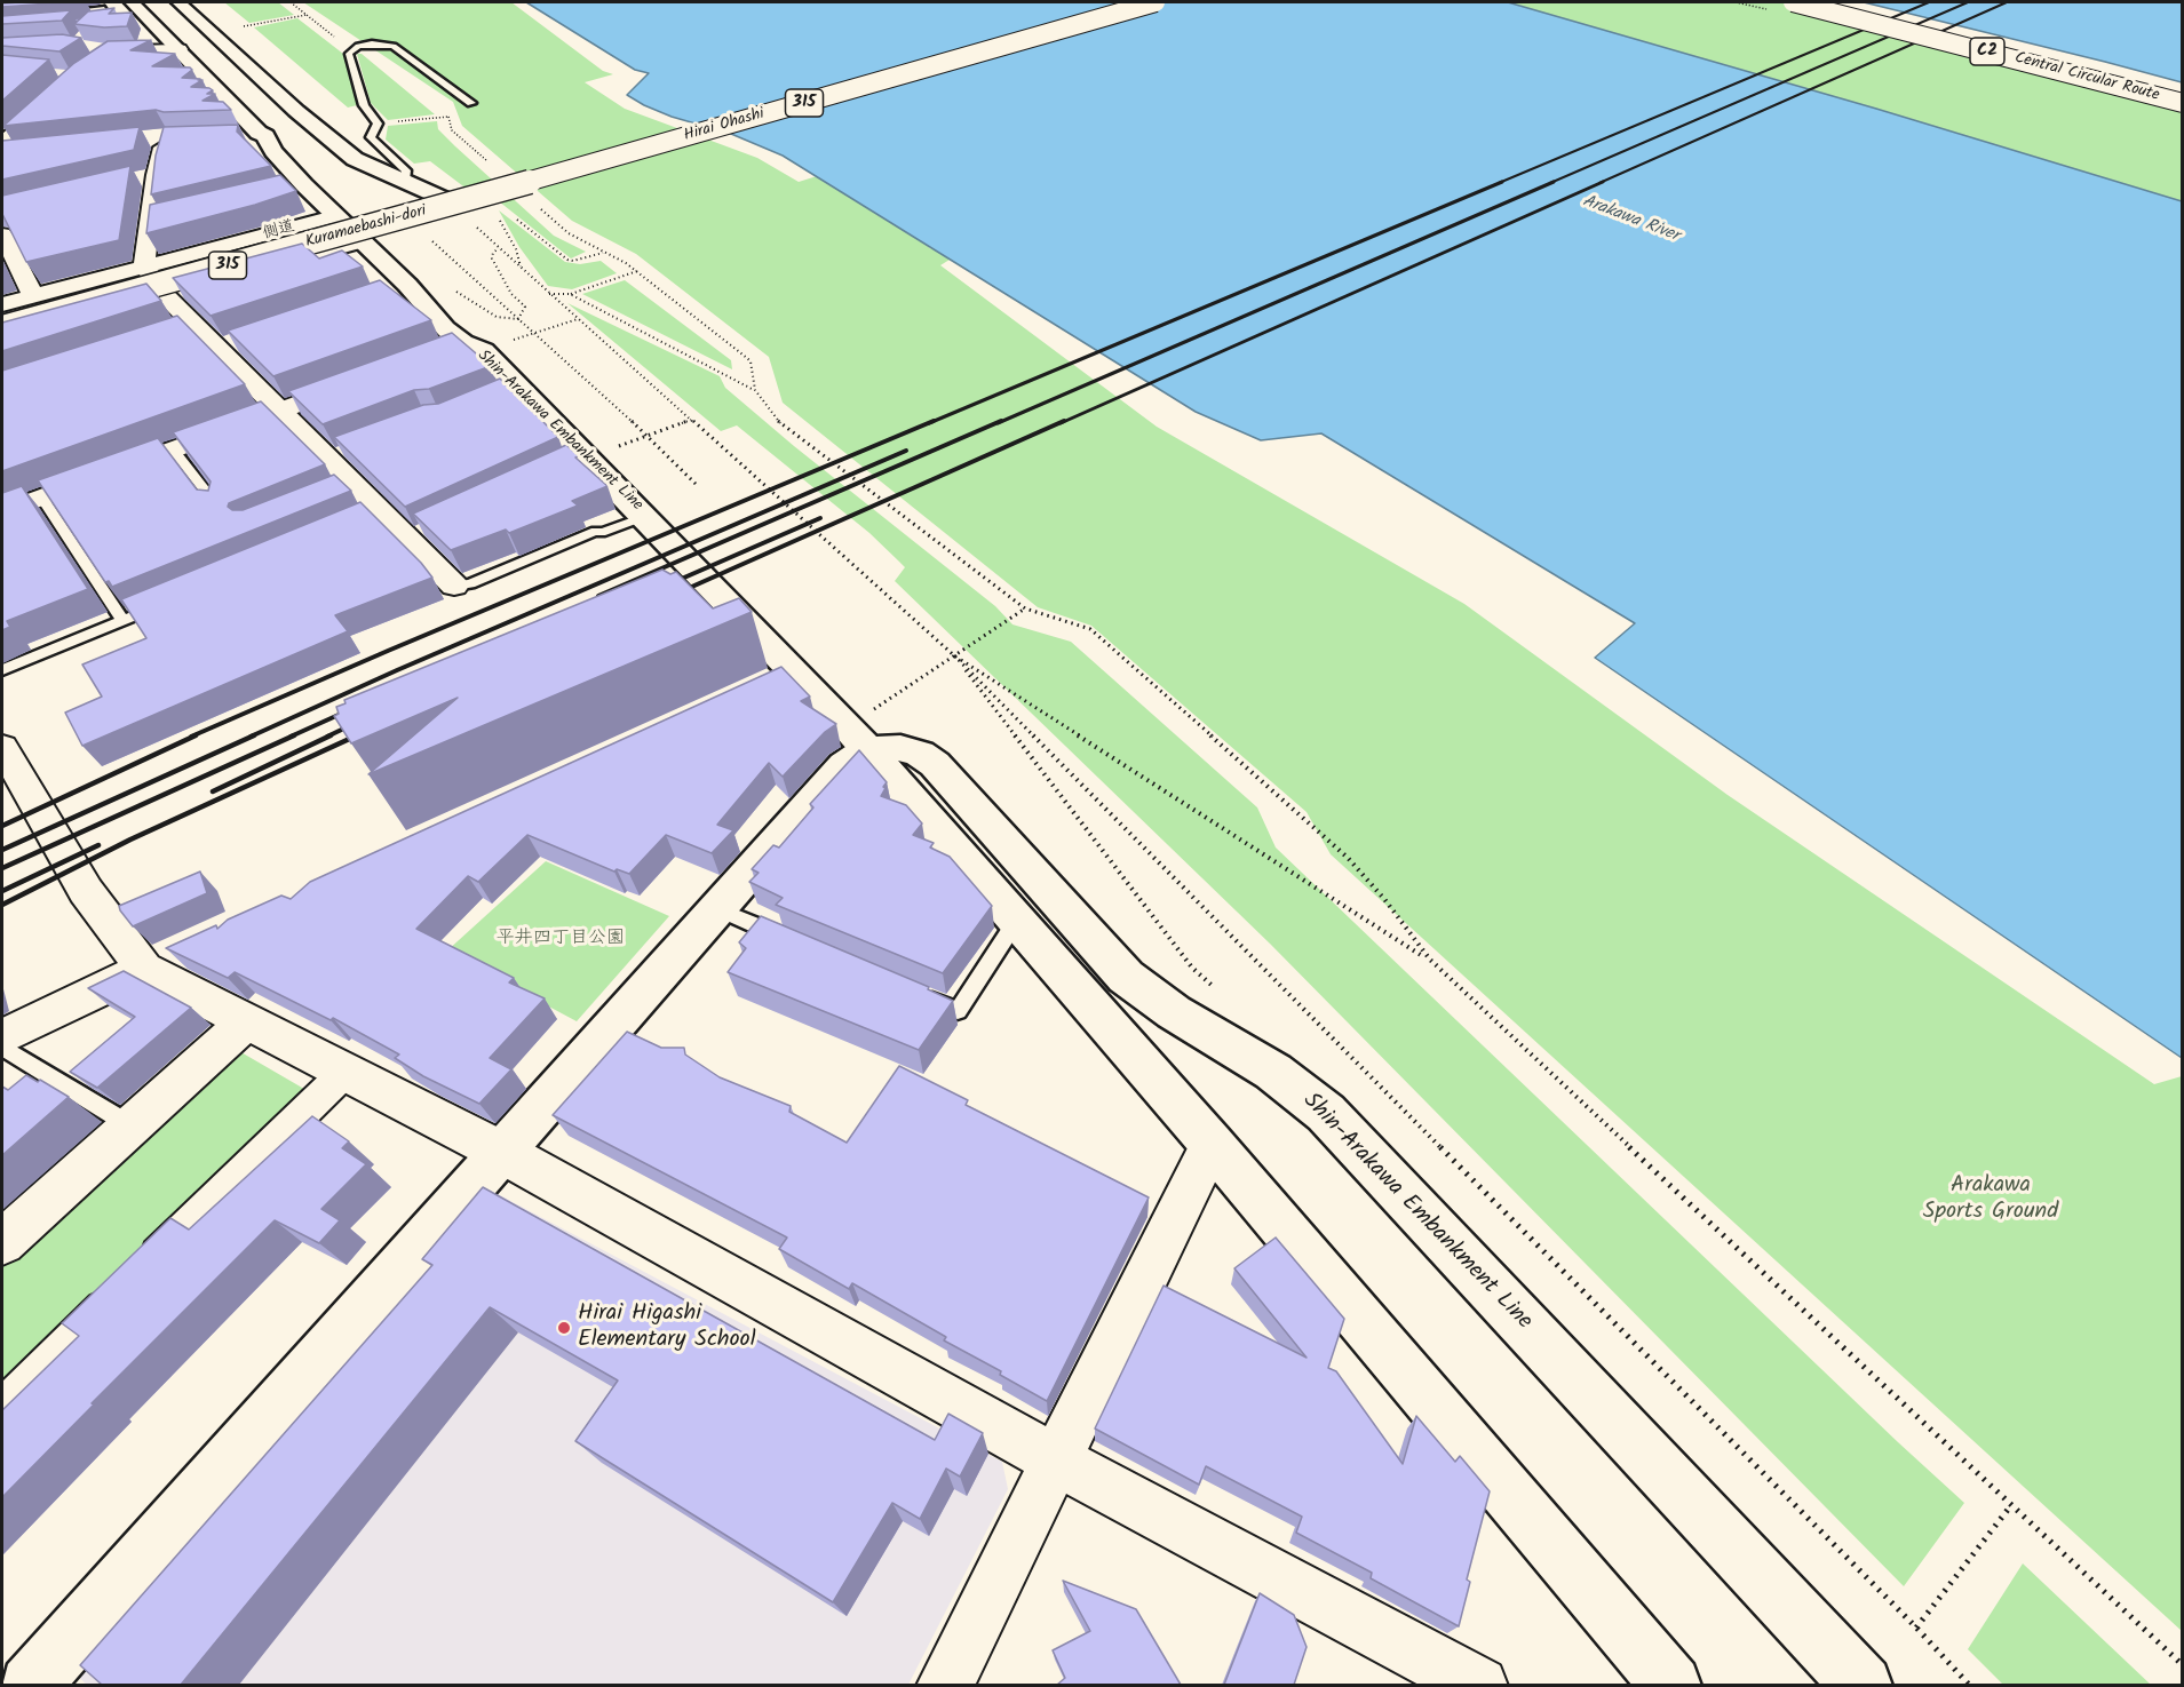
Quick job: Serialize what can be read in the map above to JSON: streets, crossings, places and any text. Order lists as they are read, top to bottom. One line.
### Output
{"streets":{"main road":["C2","Central Circular Route","315","Hirai Ohashi","Kuramaebashi-dori","Shin-Arakawa Embankment Line"],"street":["側道"]},"crossings":[["Hirai Ohashi","Kuramaebashi-dori"],["側道","Shin-Arakawa Embankment Line"]],"water":["Arakawa River"],"parks":["平井四丁目公園","Arakawa Sports Ground"],"places":["Hirai Higashi Elementary School"]}
